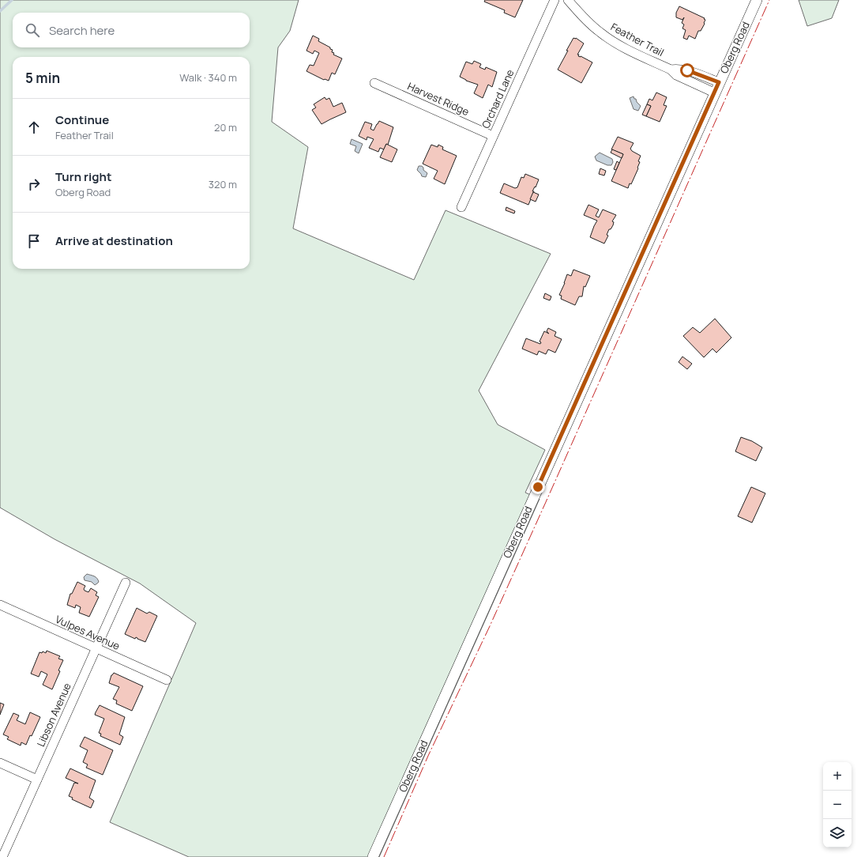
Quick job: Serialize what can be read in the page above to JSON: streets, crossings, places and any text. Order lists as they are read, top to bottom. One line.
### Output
{"streets":{"street":["Feather Trail","Oberg Road","Harvest Ridge","Orchard Lane","Vulpes Avenue","Libson Avenue"]},"crossings":[["Feather Trail","Oberg Road"],["Harvest Ridge","Orchard Lane"],["Vulpes Avenue","Libson Avenue"]],"page":{"search":"Search here","heading":["5 min","Walk · 340 m"],"list":[["Continue","Feather Trail","20 m"],["Turn right","Oberg Road","320 m"],"Arrive at destination"],"map_buttons":["+","−"]}}
